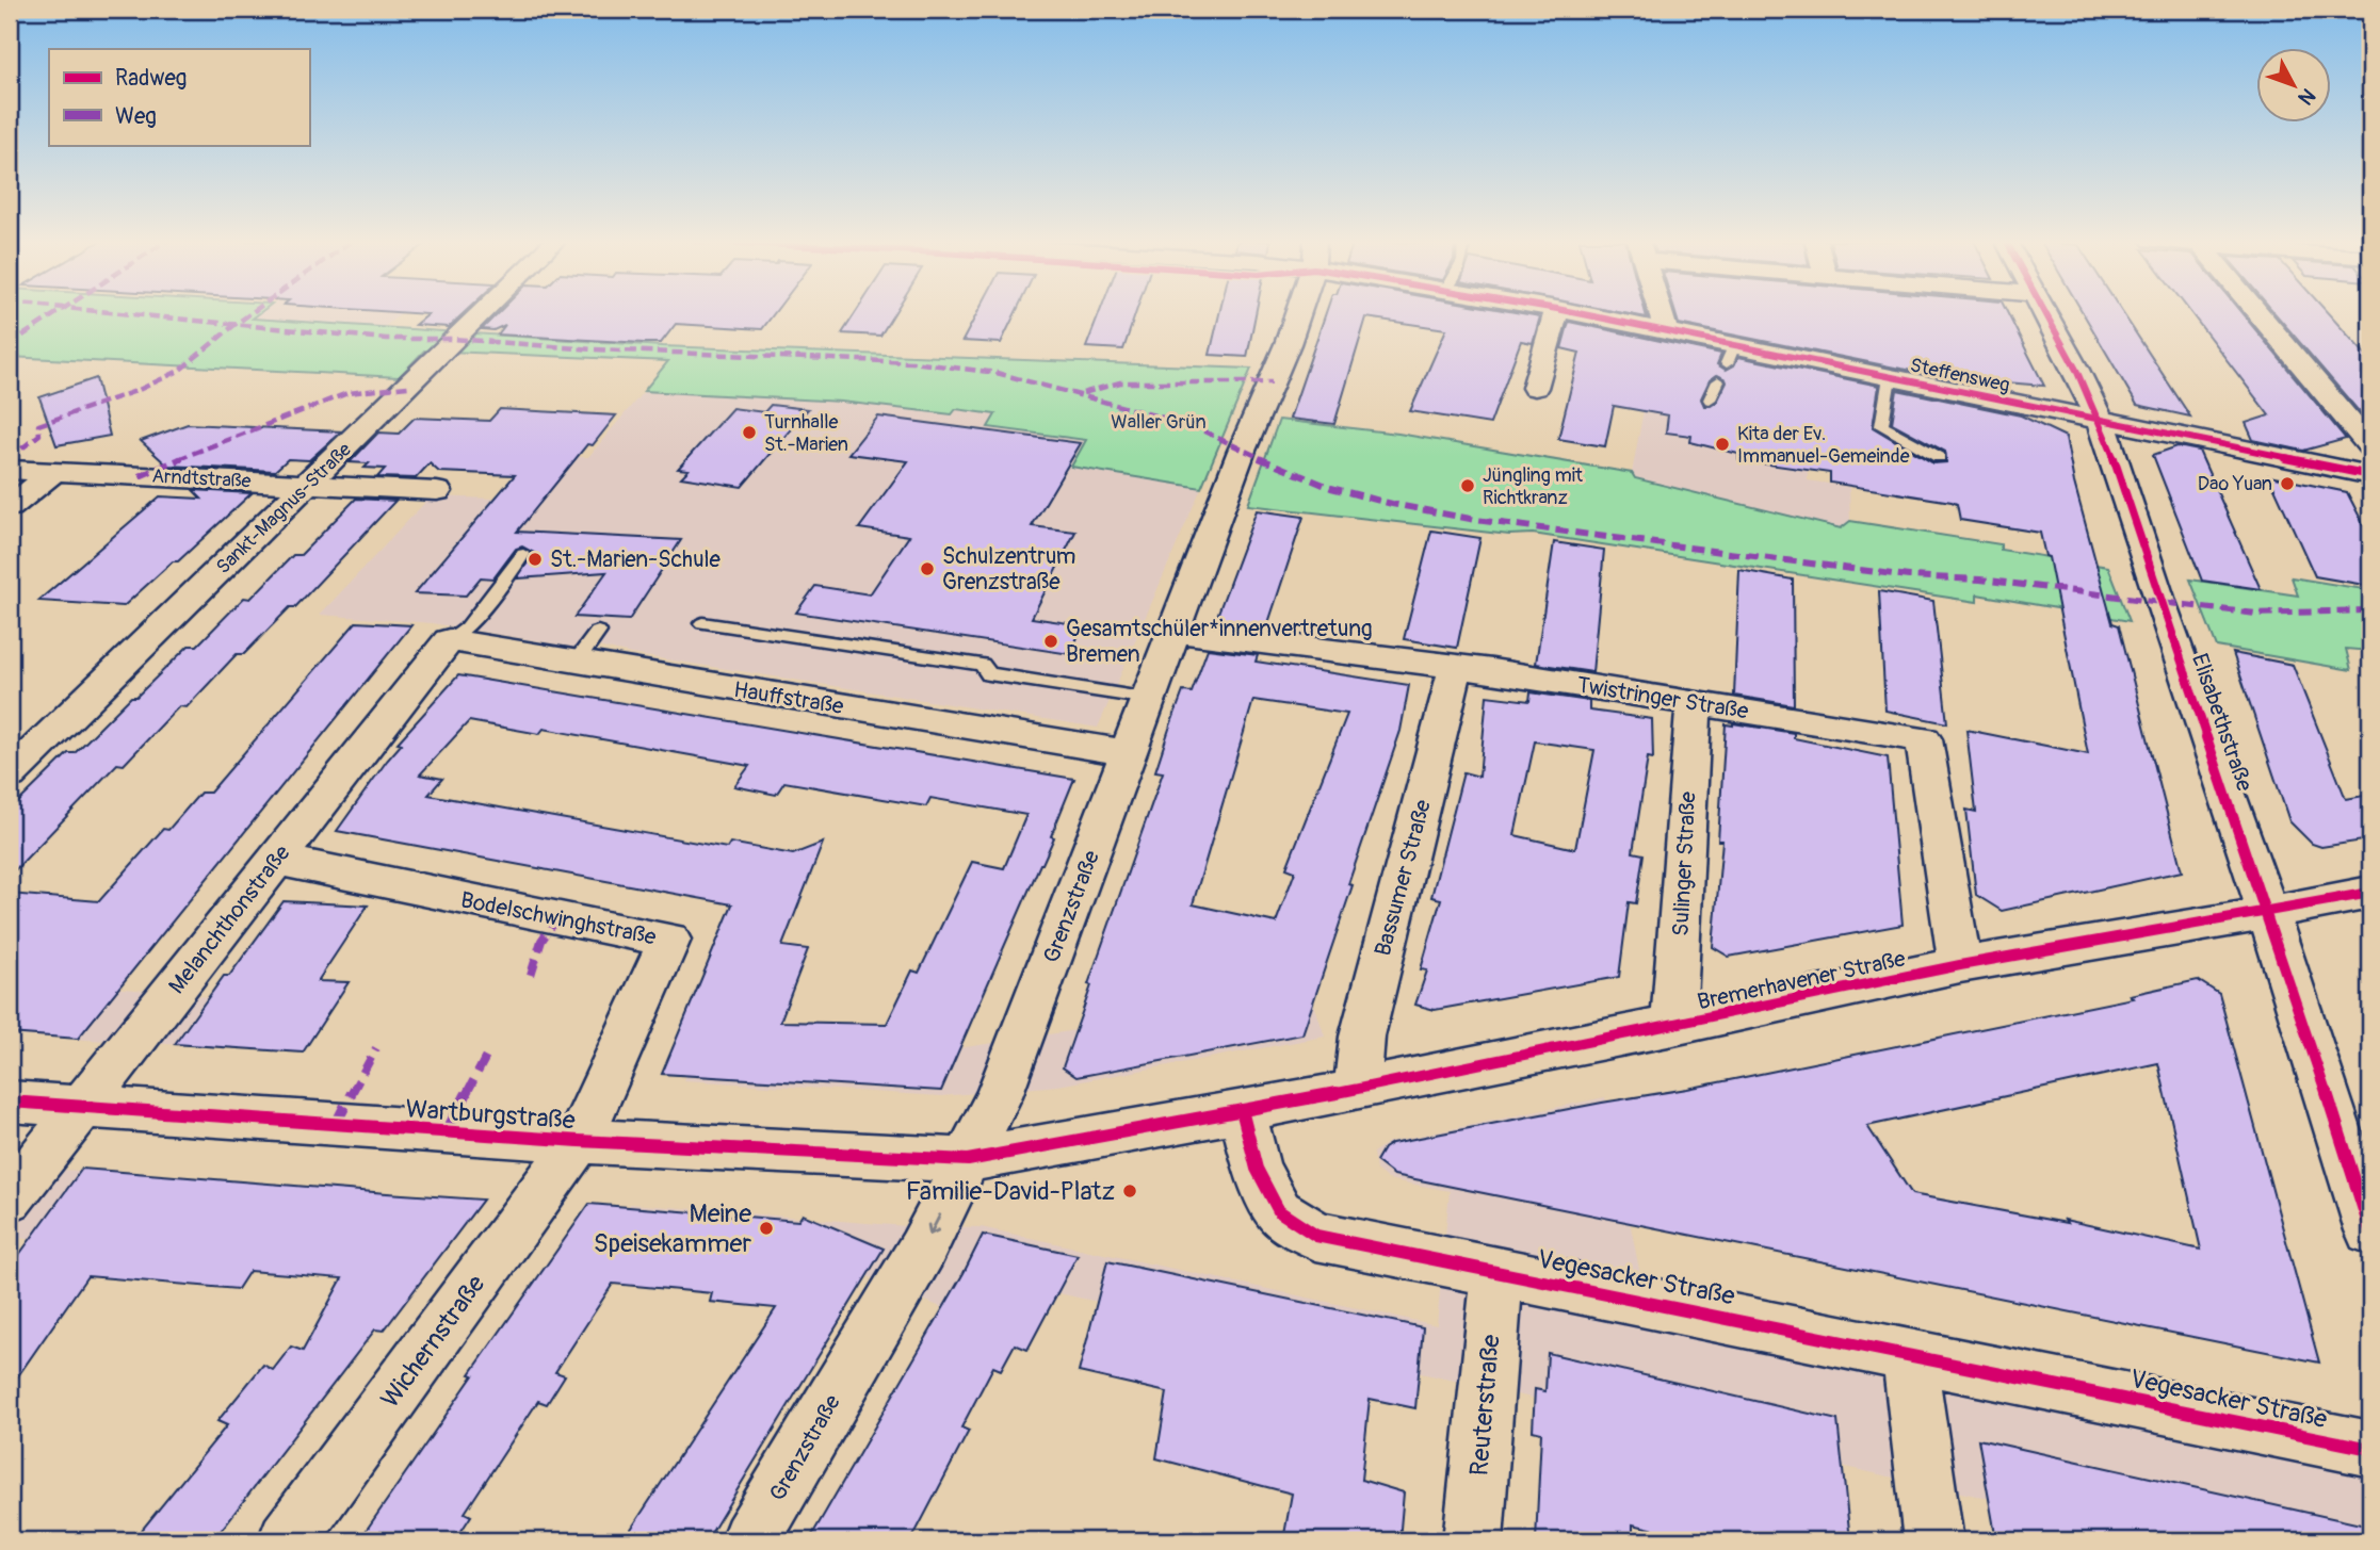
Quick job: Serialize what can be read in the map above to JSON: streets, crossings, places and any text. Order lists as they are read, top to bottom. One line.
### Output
{"streets":{"street":["Steffensweg","Arndtstraße","Sankt-Magnus-Straße","Hauffstraße","Twistringer Straße","Elisabethstraße","Sulinger Straße","Bassumer Straße","Grenzstraße","Bodelschwinghstraße","Melanchthonstraße","Bremerhavener Straße","Wartburgstraße","Vegesacker Straße","Wichernstraße","Reuterstraße"]},"crossings":[["Steffensweg","Elisabethstraße"],["Arndtstraße","Sankt-Magnus-Straße"],["Hauffstraße","Grenzstraße"],["Hauffstraße","Melanchthonstraße"],["Twistringer Straße","Sulinger Straße"],["Twistringer Straße","Bassumer Straße"],["Twistringer Straße","Grenzstraße"],["Twistringer Straße","Bremerhavener Straße"],["Elisabethstraße","Bremerhavener Straße"],["Sulinger Straße","Bremerhavener Straße"],["Bassumer Straße","Bremerhavener Straße"],["Grenzstraße","Wartburgstraße"],["Bodelschwinghstraße","Melanchthonstraße"],["Bodelschwinghstraße","Wartburgstraße"],["Bodelschwinghstraße","Wichernstraße"],["Melanchthonstraße","Wartburgstraße"],["Bremerhavener Straße","Vegesacker Straße"],["Wartburgstraße","Wichernstraße"],["Vegesacker Straße","Reuterstraße"]],"parks":["Waller Grün"],"places":["Turnhalle St.-Marien","Kita der Ev. Immanuel-Gemeinde","Dao Yuan","Jüngling mit Richtkranz","St.-Marien-Schule","Schulzentrum Grenzstraße","Gesamtschüler*innenvertretung Bremen","Familie-David-Platz","Meine Speisekammer"],"legend":["Radweg","Weg"],"north":"bottom right"}
